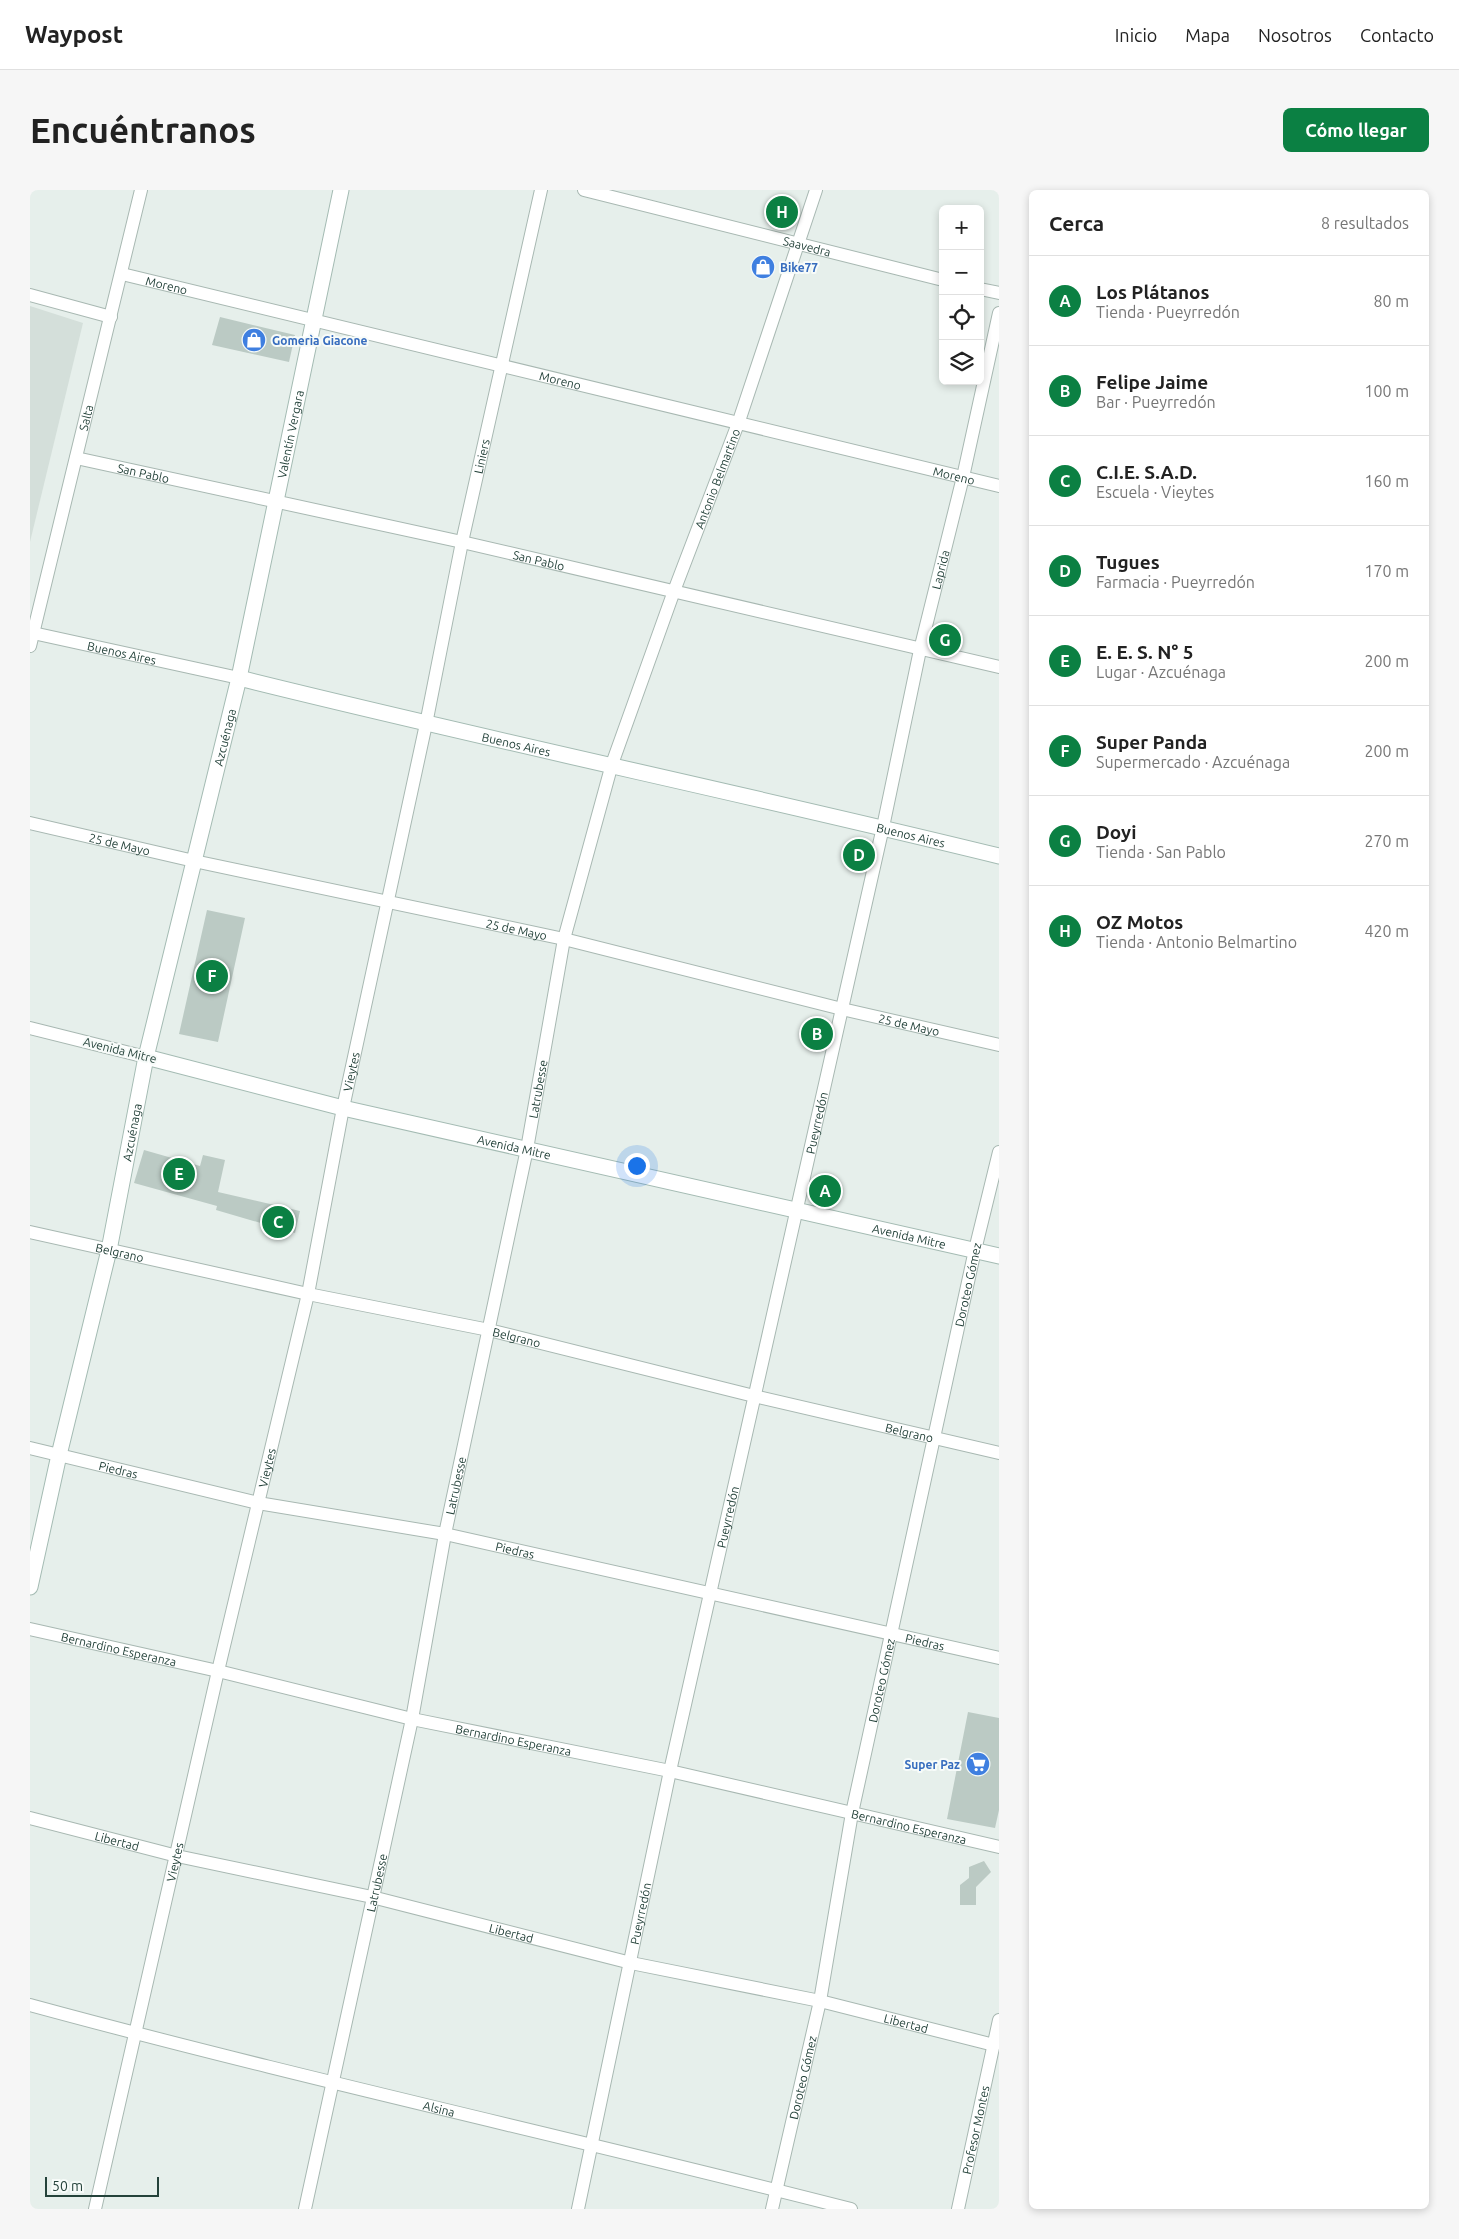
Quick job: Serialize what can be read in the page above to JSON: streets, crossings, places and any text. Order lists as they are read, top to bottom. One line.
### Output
{"streets":{"street":["Saavedra","Moreno","Salta","Valentín Vergara","Liniers","San Pablo","Antonio Belmartino","Laprida","Buenos Aires","Azcuénaga","25 de Mayo","Avenida Mitre","Vieytes","Latrubesse","Pueyrredón","Belgrano","Doroteo Gómez","Piedras","Bernardino Esperanza","Libertad","Alsina","Profesor Montes"]},"crossings":[["Saavedra","Antonio Belmartino"],["Moreno","Salta"],["Moreno","Valentín Vergara"],["Moreno","Liniers"],["Moreno","Antonio Belmartino"],["Moreno","Laprida"],["Salta","San Pablo"],["Salta","Buenos Aires"],["Valentín Vergara","San Pablo"],["Valentín Vergara","Buenos Aires"],["Valentín Vergara","Azcuénaga"],["Liniers","San Pablo"],["Liniers","Buenos Aires"],["Liniers","Vieytes"],["San Pablo","Antonio Belmartino"],["San Pablo","Laprida"],["Antonio Belmartino","Buenos Aires"],["Antonio Belmartino","Latrubesse"],["Laprida","Buenos Aires"],["Laprida","Pueyrredón"],["Buenos Aires","Azcuénaga"],["Buenos Aires","Vieytes"],["Buenos Aires","Latrubesse"],["Buenos Aires","Pueyrredón"],["Azcuénaga","25 de Mayo"],["Azcuénaga","Avenida Mitre"],["Azcuénaga","Belgrano"],["Azcuénaga","Piedras"],["25 de Mayo","Vieytes"],["25 de Mayo","Latrubesse"],["25 de Mayo","Pueyrredón"],["Avenida Mitre","Vieytes"],["Avenida Mitre","Latrubesse"],["Avenida Mitre","Pueyrredón"],["Avenida Mitre","Doroteo Gómez"],["Vieytes","Belgrano"],["Vieytes","Piedras"],["Vieytes","Bernardino Esperanza"],["Vieytes","Libertad"],["Vieytes","Alsina"],["Latrubesse","Belgrano"],["Latrubesse","Piedras"],["Latrubesse","Bernardino Esperanza"],["Latrubesse","Libertad"],["Latrubesse","Alsina"],["Pueyrredón","Belgrano"],["Pueyrredón","Piedras"],["Pueyrredón","Bernardino Esperanza"],["Pueyrredón","Libertad"],["Pueyrredón","Alsina"],["Belgrano","Doroteo Gómez"],["Doroteo Gómez","Piedras"],["Doroteo Gómez","Bernardino Esperanza"],["Doroteo Gómez","Libertad"],["Doroteo Gómez","Alsina"],["Libertad","Profesor Montes"]],"places":{"shop":["Bike77","Gomerìa Giacone"],"supermarket":["Super Paz"]},"scale_bar":"50 m","page":{"header":"Waypost","nav":["Inicio","Mapa","Nosotros","Contacto"],"buttons":"Cómo llegar","title":"Encuéntranos","heading":["Cerca","8 resultados"],"pins":["H","G","D","F","B","E","A","C"],"map_buttons":["+","−"],"list":[{"mark":"A","name":"Los Plátanos","note":"Tienda · Pueyrredón","value":"80 m"},{"mark":"B","name":"Felipe Jaime","note":"Bar · Pueyrredón","value":"100 m"},{"mark":"C","name":"C.I.E. S.A.D.","note":"Escuela · Vieytes","value":"160 m"},{"mark":"D","name":"Tugues","note":"Farmacia · Pueyrredón","value":"170 m"},{"mark":"E","name":"E. E. S. N° 5","note":"Lugar · Azcuénaga","value":"200 m"},{"mark":"F","name":"Super Panda","note":"Supermercado · Azcuénaga","value":"200 m"},{"mark":"G","name":"Doyi","note":"Tienda · San Pablo","value":"270 m"},{"mark":"H","name":"OZ Motos","note":"Tienda · Antonio Belmartino","value":"420 m"}],"scale":"50 m"}}
